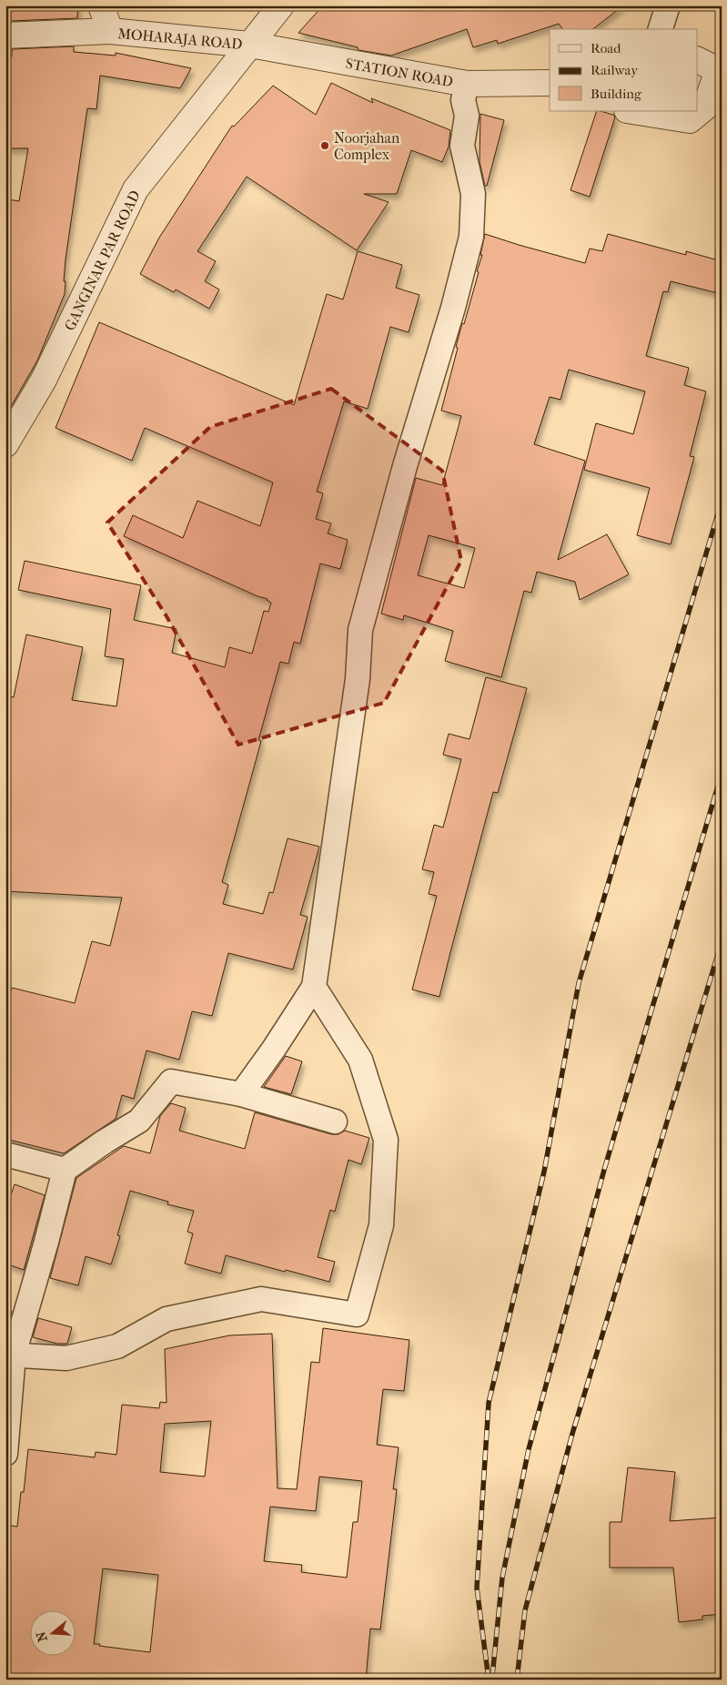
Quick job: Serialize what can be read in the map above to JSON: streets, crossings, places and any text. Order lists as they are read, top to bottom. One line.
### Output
{"streets":{"street":["MOHARAJA ROAD","STATION ROAD","GANGINAR PAR ROAD"]},"crossings":[["MOHARAJA ROAD","STATION ROAD"],["MOHARAJA ROAD","GANGINAR PAR ROAD"],["STATION ROAD","GANGINAR PAR ROAD"]],"places":["Noorjahan Complex"],"legend":["Road","Railway","Building"],"north":"left"}
